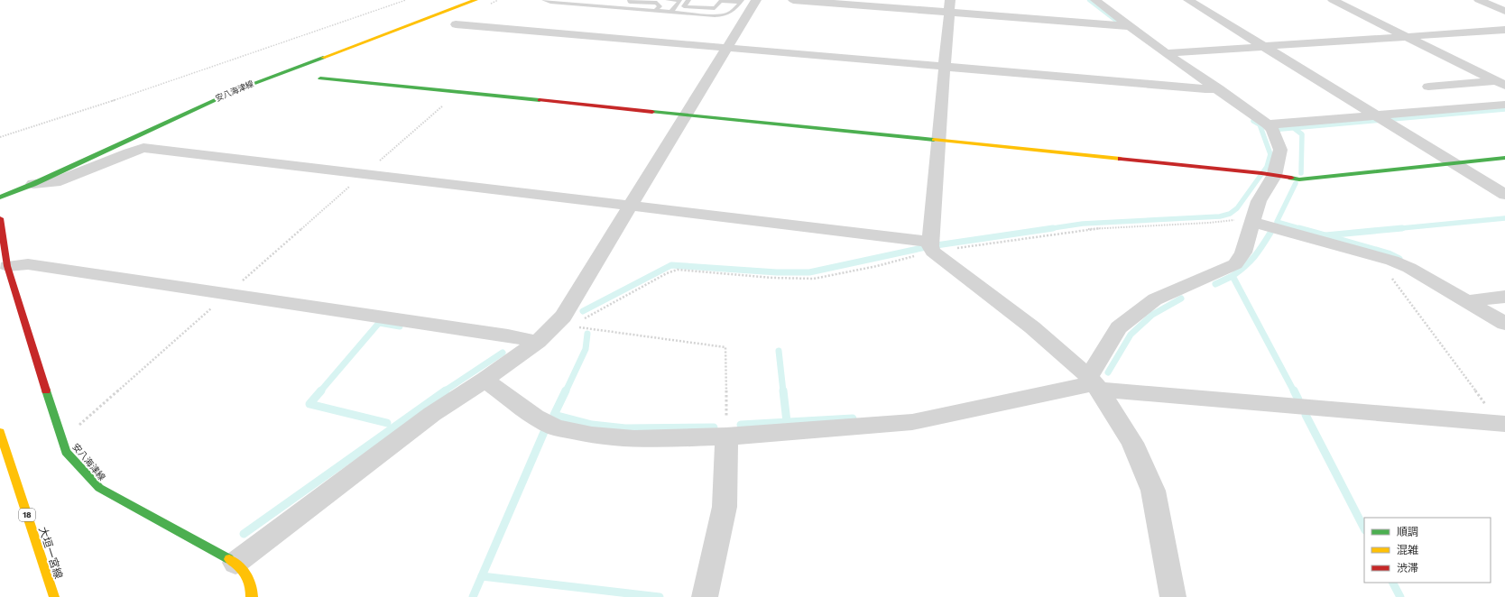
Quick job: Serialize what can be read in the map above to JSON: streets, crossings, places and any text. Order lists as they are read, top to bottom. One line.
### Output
{"streets":{"main road":["安八海津線","18","大垣一宮線"]},"legend":["順調","混雑","渋滞"]}
